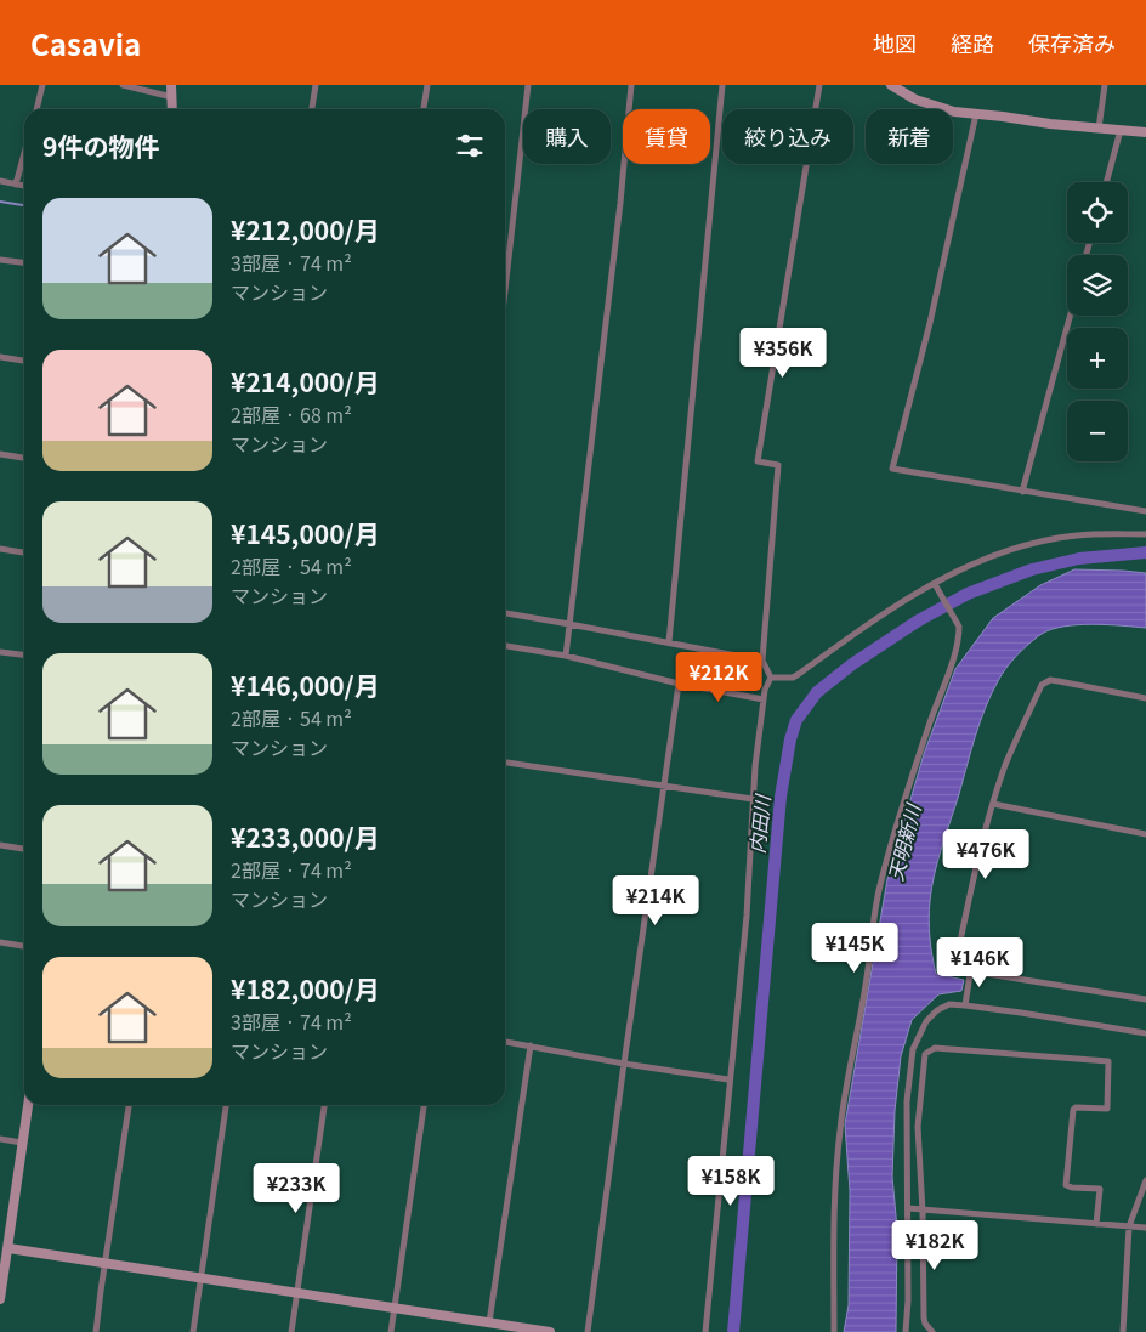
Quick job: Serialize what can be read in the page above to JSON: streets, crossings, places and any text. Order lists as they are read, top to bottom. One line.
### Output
{"water":["内田川","天明新川"],"page":{"header":"Casavia","nav":["地図","経路","保存済み"],"chip":["購入","賃貸","絞り込み","新着"],"heading":"9件の物件","map_buttons":["+","−"],"list":[{"name":"¥212,000/月","note":"3部屋 · 74 m² · マンション"},{"name":"¥214,000/月","note":"2部屋 · 68 m² · マンション"},{"name":"¥145,000/月","note":"2部屋 · 54 m² · マンション"},{"name":"¥146,000/月","note":"2部屋 · 54 m² · マンション"},{"name":"¥233,000/月","note":"2部屋 · 74 m² · マンション"},{"name":"¥182,000/月","note":"3部屋 · 74 m² · マンション"}],"price":["¥356K","¥212K","¥476K","¥214K","¥145K","¥146K","¥158K","¥233K","¥182K"]}}
